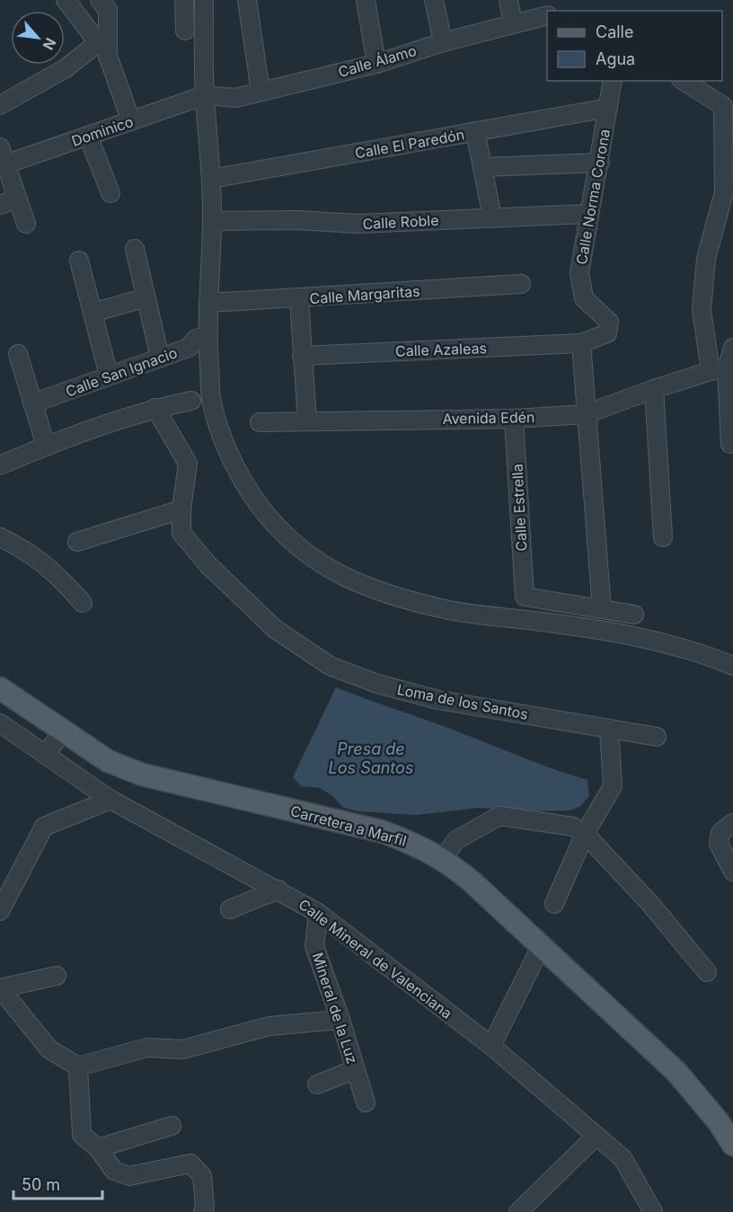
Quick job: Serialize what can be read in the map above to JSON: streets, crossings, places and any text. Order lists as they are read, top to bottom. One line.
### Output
{"streets":{"main road":["Carretera a Marfil"],"street":["Calle Álamo","Dominico","Calle El Paredón","Calle Norma Corona","Calle Roble","Calle Margaritas","Calle Azaleas","Calle San Ignacio","Avenida Edén","Calle Estrella","Loma de los Santos","Calle Mineral de Valenciana","Mineral de la Luz"]},"crossings":[["Calle Álamo","Dominico"],["Calle El Paredón","Calle Norma Corona"],["Calle Norma Corona","Calle Roble"],["Calle Norma Corona","Calle Azaleas"],["Avenida Edén","Calle Estrella"],["Calle Mineral de Valenciana","Mineral de la Luz"]],"water":["Presa de Los Santos"],"legend":["Calle","Agua"],"scale_bar":"50 m","north":"bottom right"}
